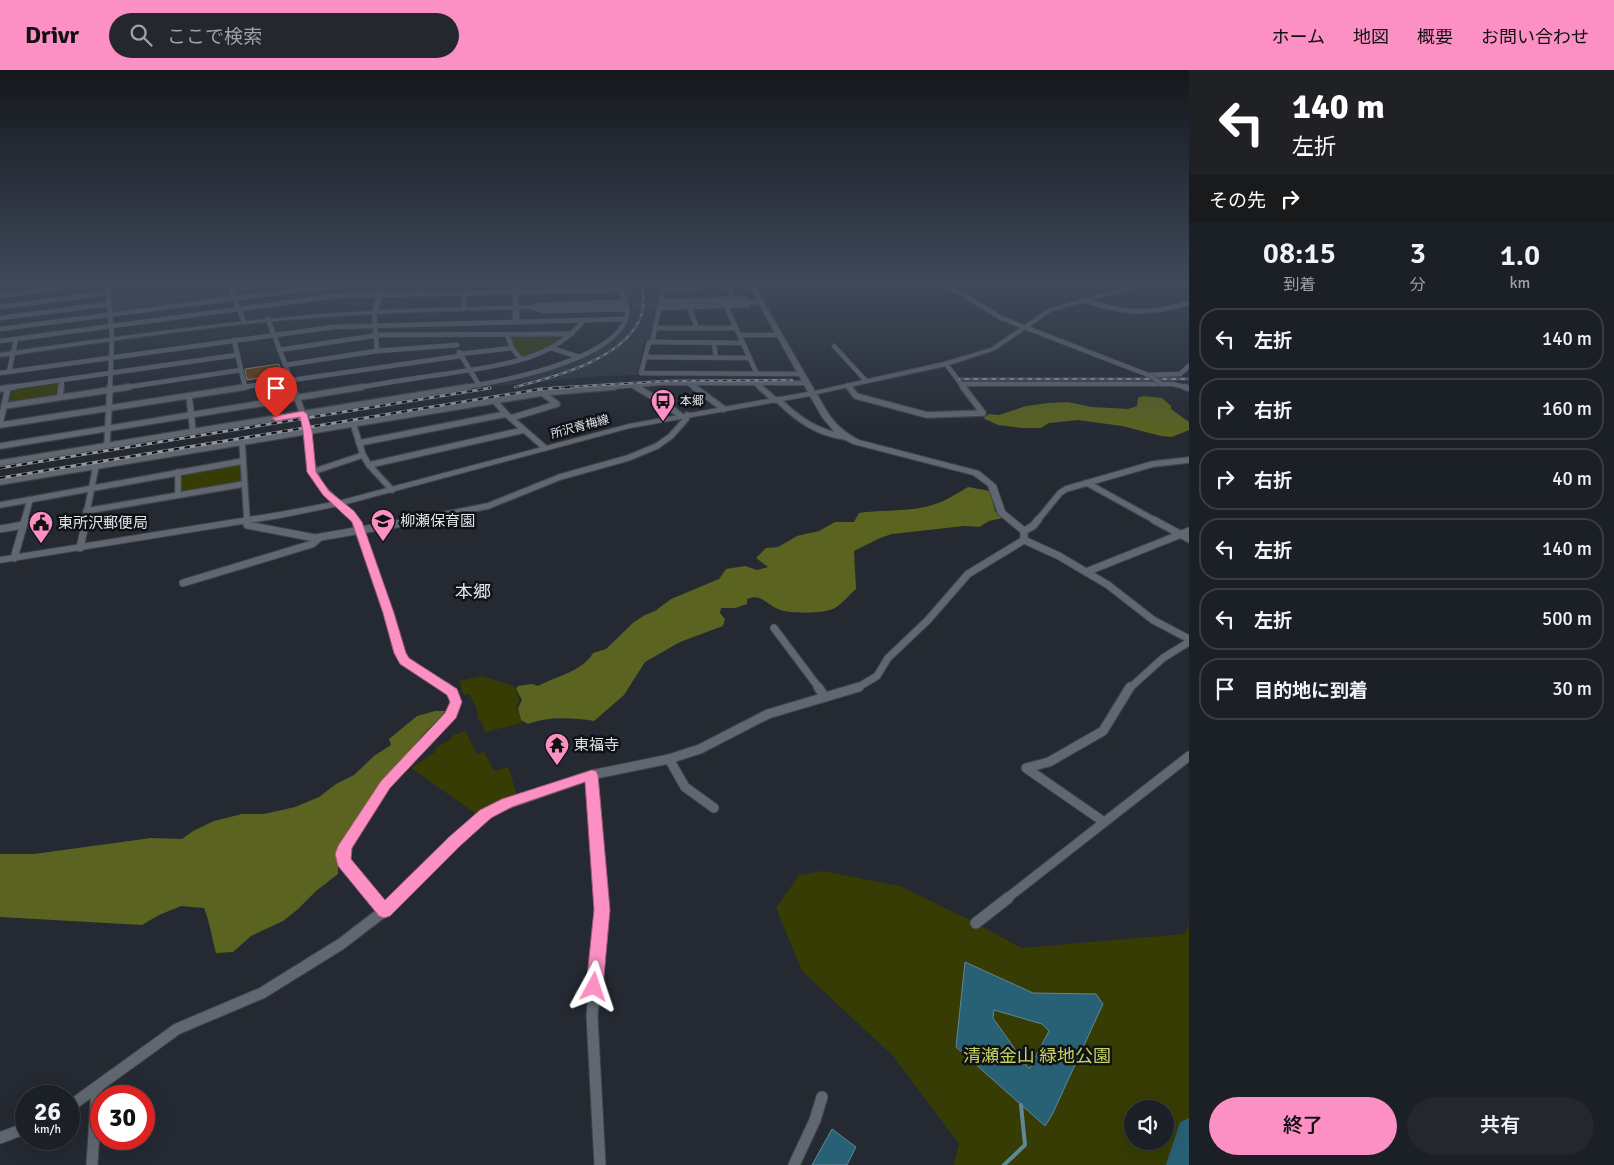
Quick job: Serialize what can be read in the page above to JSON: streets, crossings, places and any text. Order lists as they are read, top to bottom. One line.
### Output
{"streets":{"street":["所沢青梅線"]},"districts":["本郷"],"parks":["清瀬金山 緑地公園"],"places":{"bus stop":["本郷"],"school or university":["柳瀬保育園"],"public building":["東所沢郵便局"],"temple":["東福寺"]},"page":{"header":"Drivr","search":"ここで検索","nav":["ホーム","地図","概要","お問い合わせ"],"turn":["140 m","左折"],"then":"その先","eta":["08:15","到着","3","分","1.0","km"],"list":[{"name":"左折","value":"140 m"},{"name":"右折","value":"160 m"},{"name":"右折","value":"40 m"},{"name":"左折","value":"140 m"},{"name":"左折","value":"500 m"},{"name":"目的地に到着","value":"30 m"}],"speed":"26 km/h","limit":"30","buttons":["終了","共有"]}}
